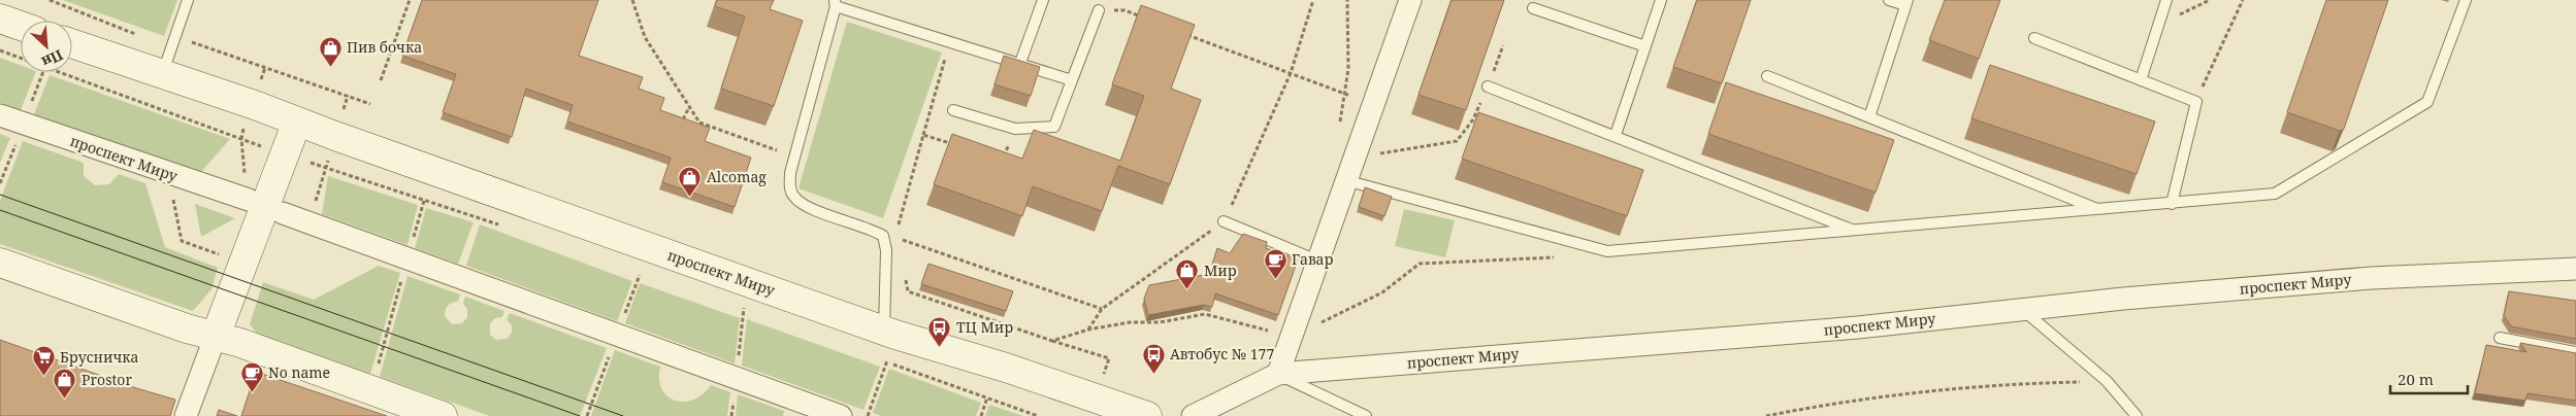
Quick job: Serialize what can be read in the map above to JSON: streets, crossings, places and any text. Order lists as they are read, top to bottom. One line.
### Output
{"streets":{"street":["проспект Миру"]},"places":{"shop":["Пив бочка","Alcomag","Мир","Prostor"],"cafe":["Гавар","No name"],"bus stop":["ТЦ Мир","Автобус № 177"],"supermarket":["Брусничка"]},"scale_bar":"20 m","north":"bottom right"}
